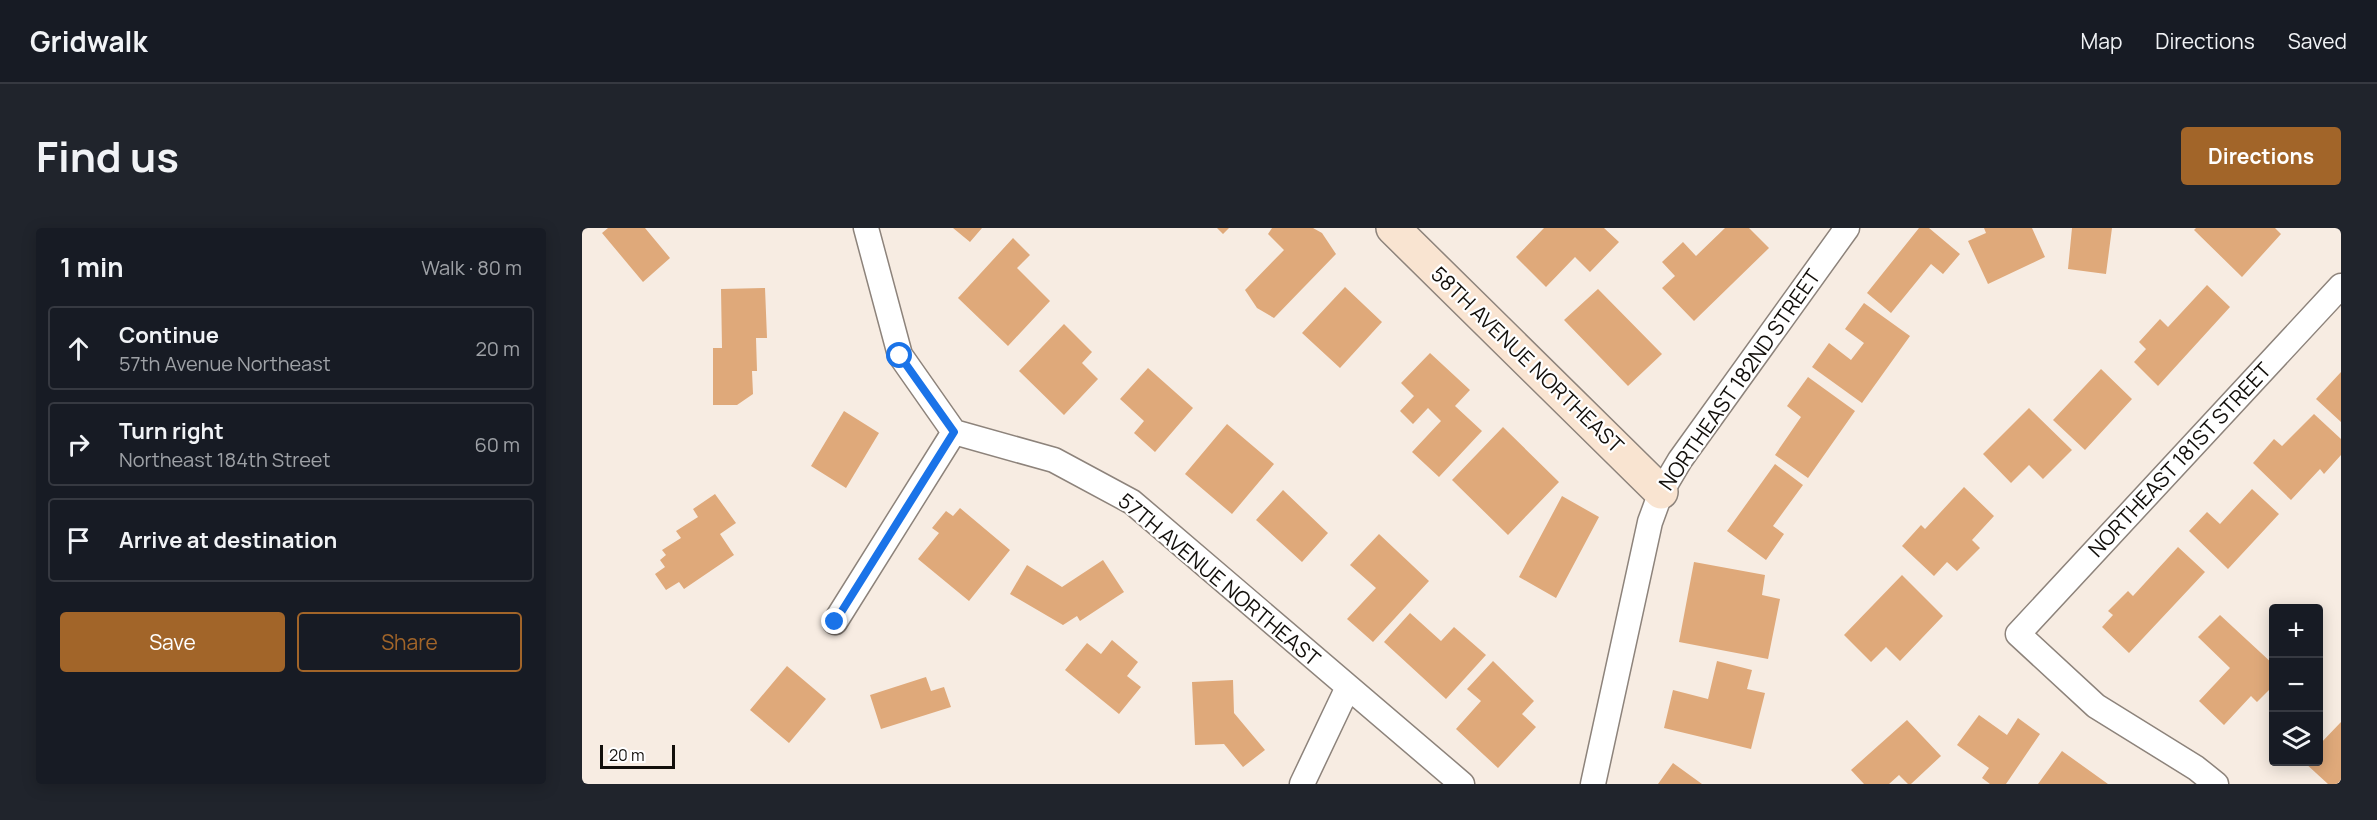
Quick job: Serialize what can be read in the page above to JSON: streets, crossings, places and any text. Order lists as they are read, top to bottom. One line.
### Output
{"streets":{"street":["58TH AVENUE NORTHEAST","NORTHEAST 182ND STREET","NORTHEAST 181ST STREET","57TH AVENUE NORTHEAST"]},"crossings":[["58TH AVENUE NORTHEAST","NORTHEAST 182ND STREET"]],"scale_bar":"20 m","page":{"header":"Gridwalk","nav":["Map","Directions","Saved"],"title":"Find us","buttons":["Directions",["Save","Share"]],"heading":["1 min","Walk · 80 m"],"list":[["Continue","57th Avenue Northeast","20 m"],["Turn right","Northeast 184th Street","60 m"],"Arrive at destination"],"map_buttons":["+","−"],"scale":"20 m"}}
